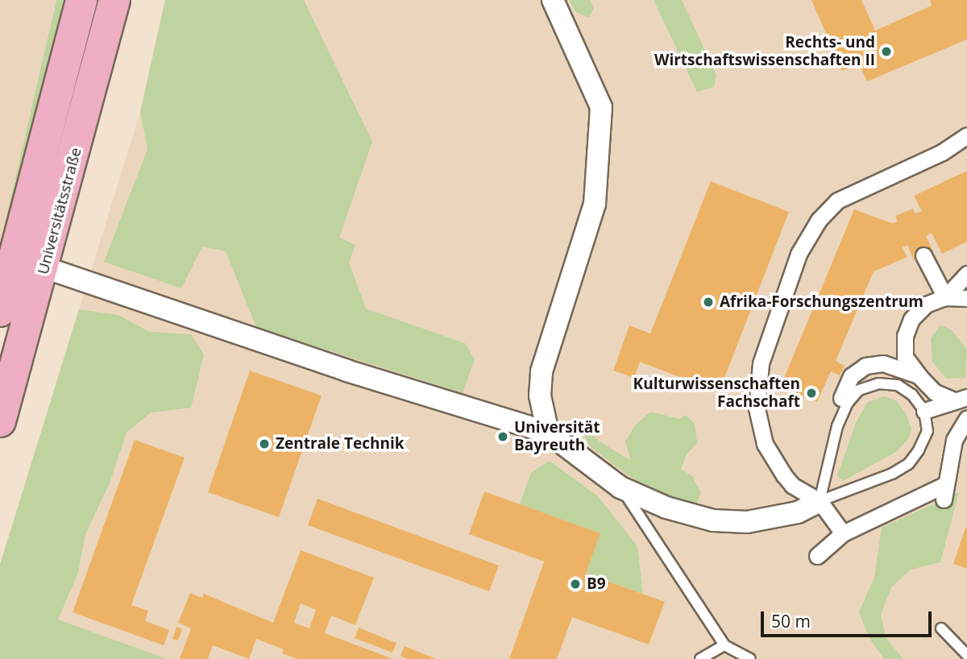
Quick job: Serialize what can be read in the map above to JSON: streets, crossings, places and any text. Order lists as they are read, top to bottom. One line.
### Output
{"streets":{"main road":["Universitätsstraße"]},"places":["Rechts- und Wirtschaftswissenschaften II","Afrika-Forschungszentrum","Kulturwissenschaften Fachschaft","Universität Bayreuth","Zentrale Technik","B9"],"scale_bar":"50 m"}
